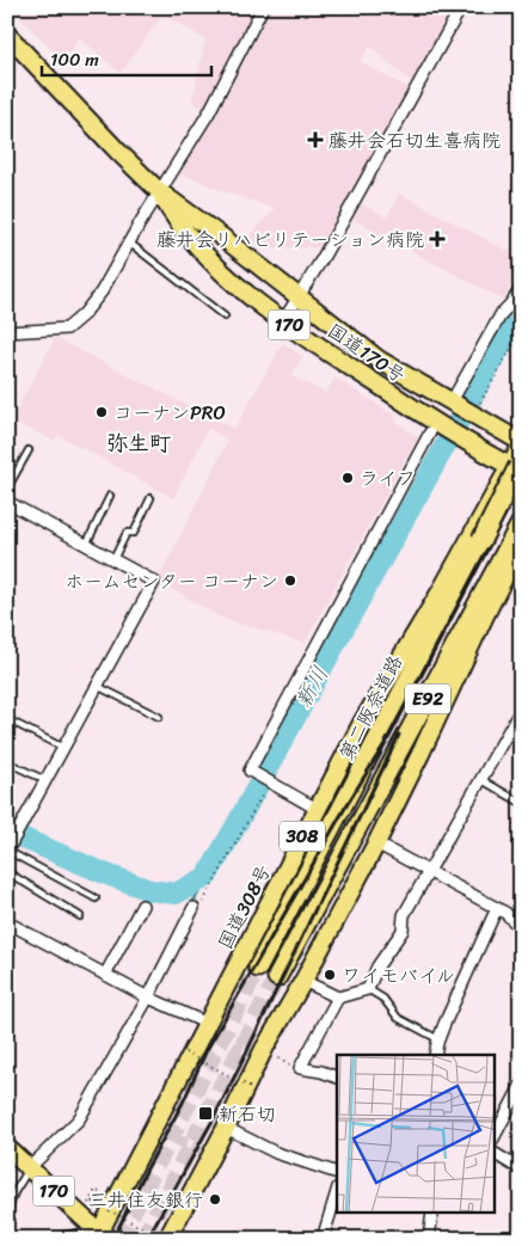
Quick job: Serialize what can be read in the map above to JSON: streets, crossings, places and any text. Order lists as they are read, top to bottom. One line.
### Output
{"streets":{"highway":["170","国道170号","E92","第二阪奈道路","308","国道308号"]},"crossings":[["170","国道308号"],["国道170号","第二阪奈道路"],["国道170号","国道308号"],["第二阪奈道路","国道308号"]],"districts":["弥生町"],"water":["新川"],"places":{"health":["藤井会石切生喜病院","藤井会リハビリテーション病院"],"other":["コーナンPRO","ライフ","ホームセンター コーナン","ワイモバイル","三井住友銀行"],"transit":["新石切"]},"scale_bar":"100 m"}
